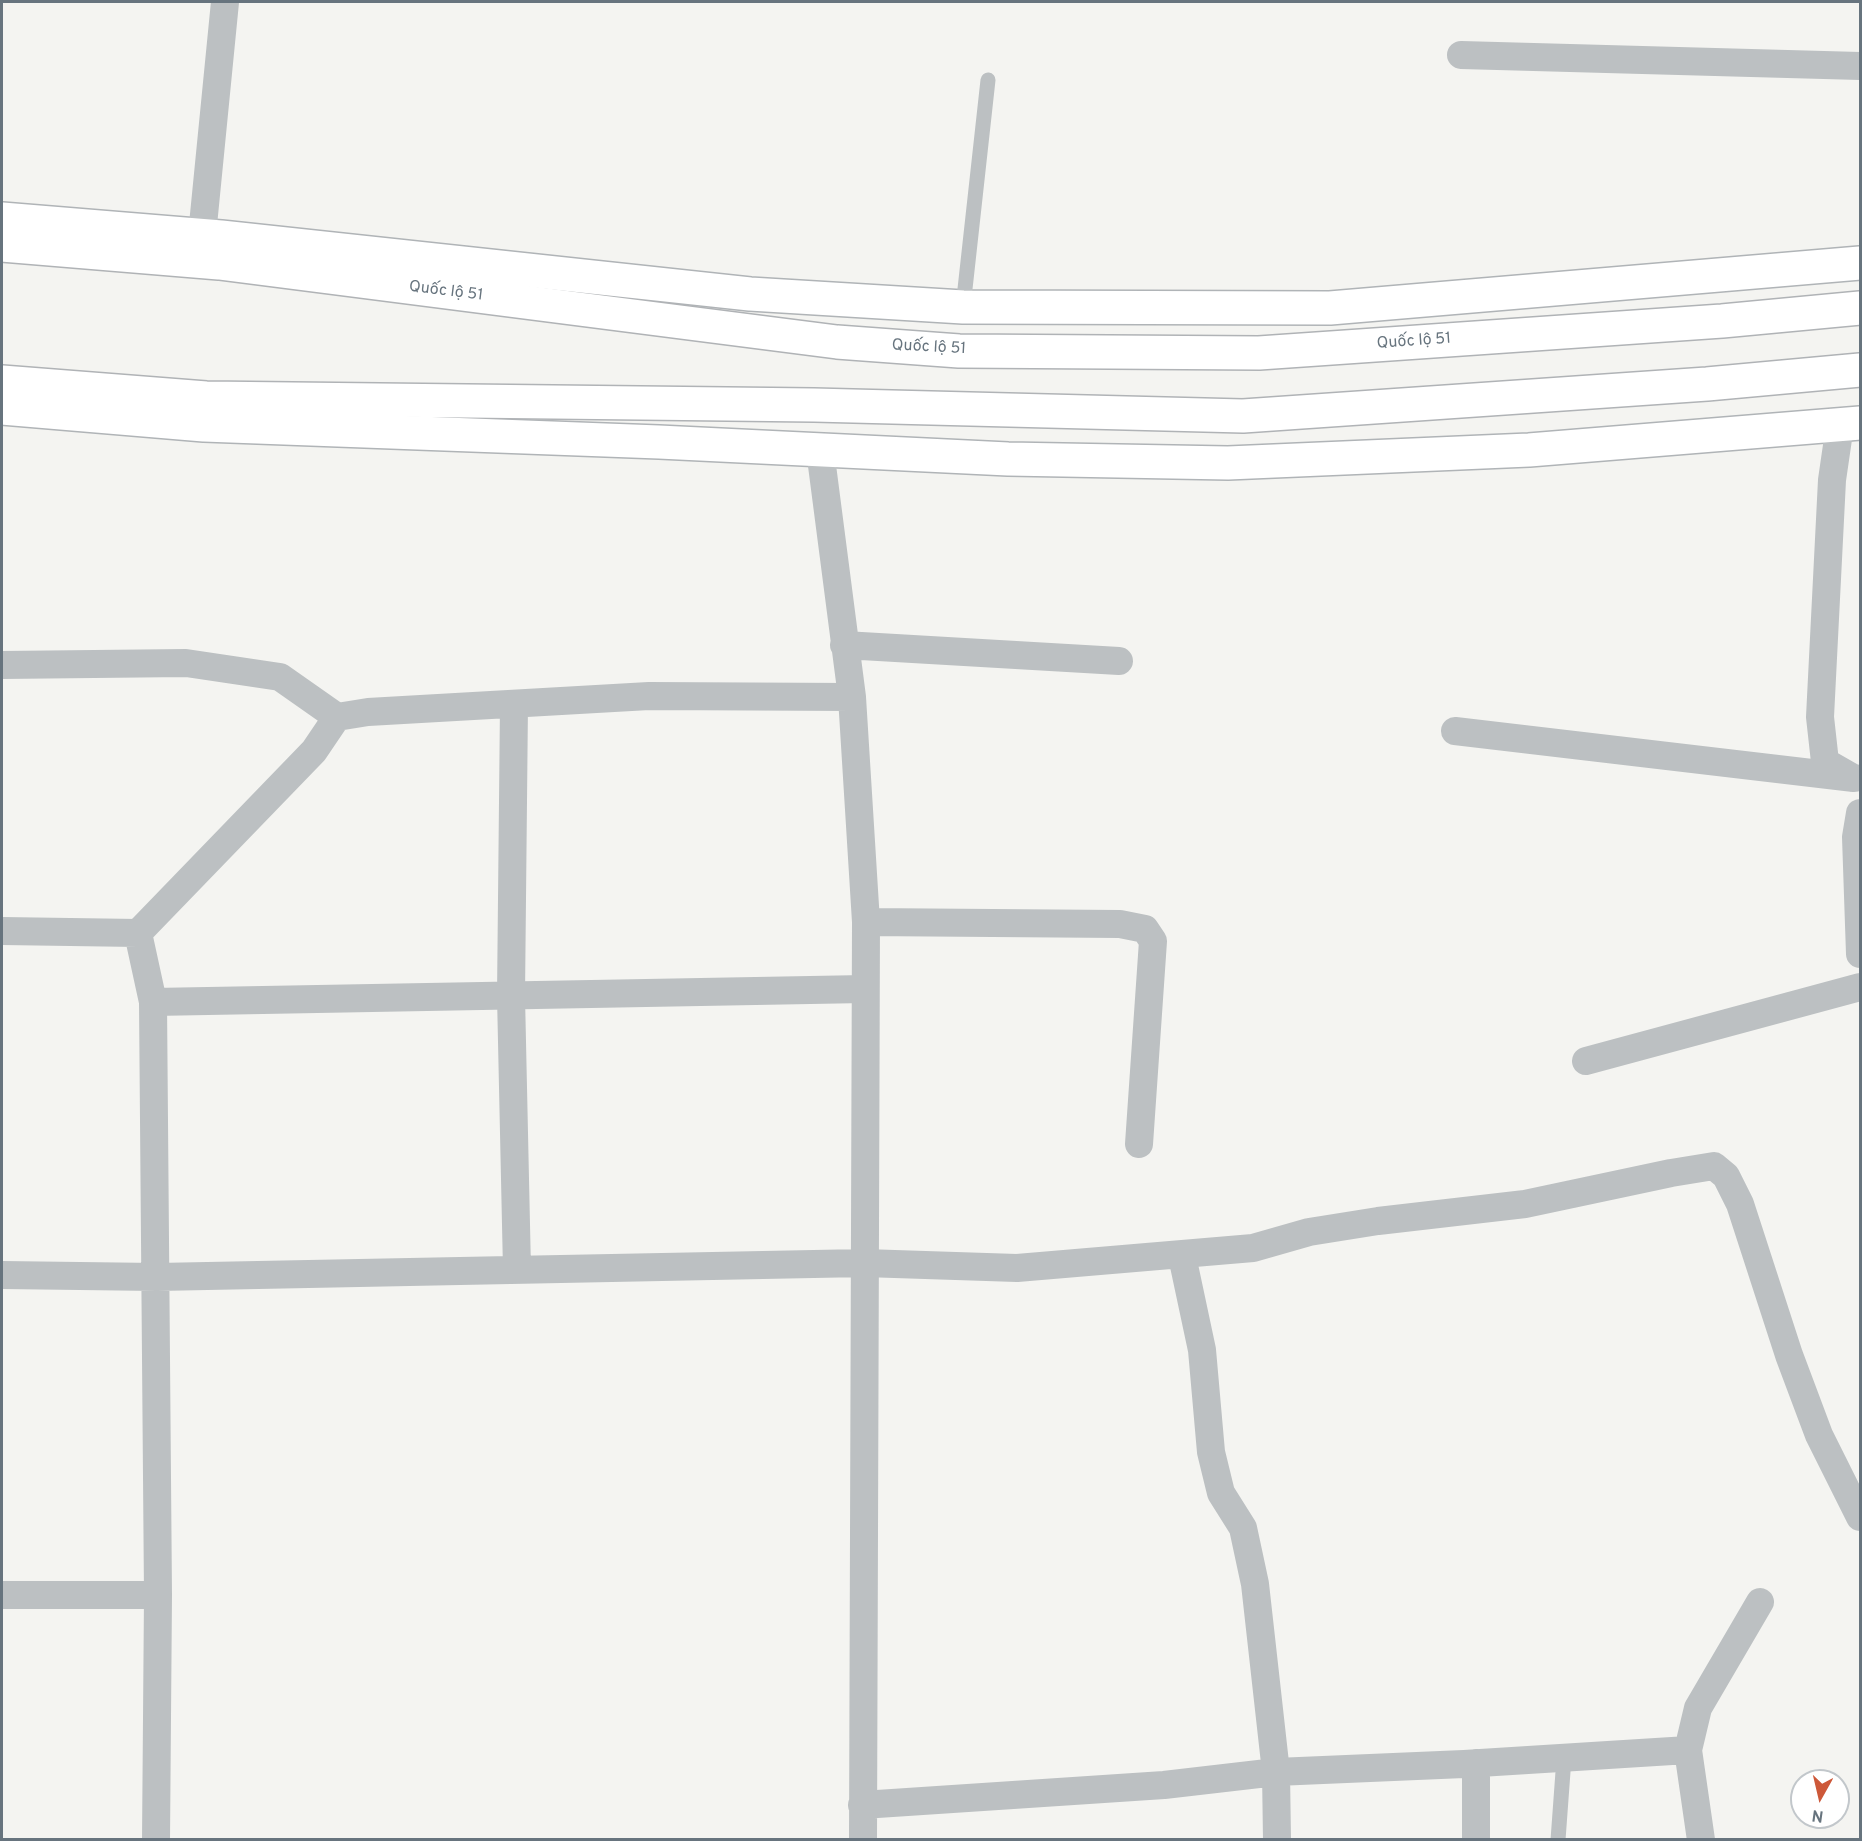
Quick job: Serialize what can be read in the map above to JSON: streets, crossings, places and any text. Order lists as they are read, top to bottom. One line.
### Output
{"streets":{"main road":["Quốc lộ 51"]},"north":"bottom"}
